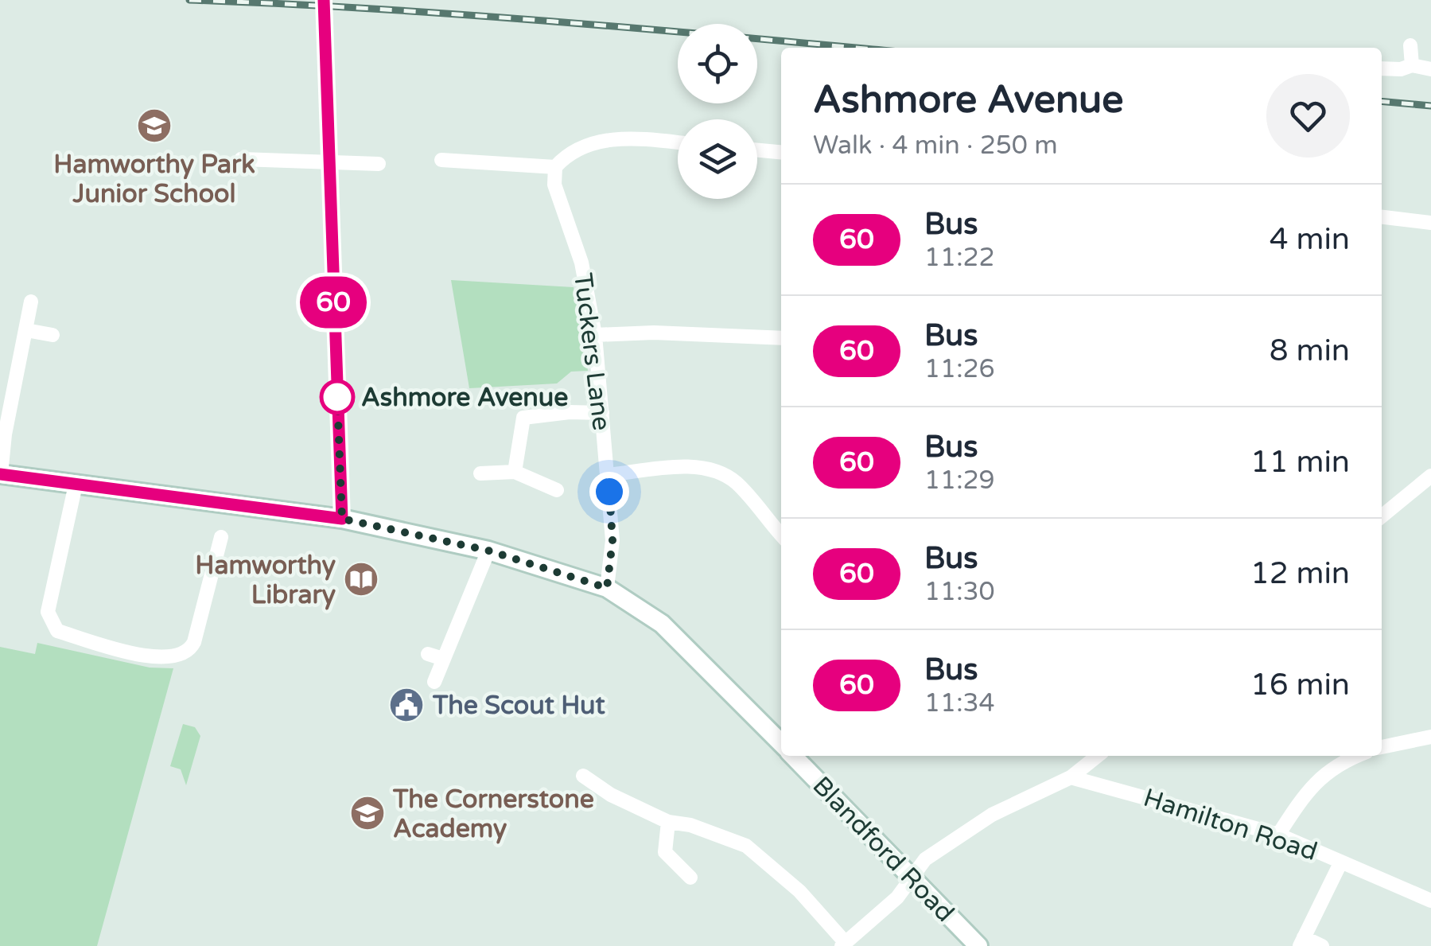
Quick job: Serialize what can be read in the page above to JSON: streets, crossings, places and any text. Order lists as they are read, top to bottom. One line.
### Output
{"streets":{"main road":["Blandford Road"],"street":["Tuckers Lane","Hamilton Road"]},"crossings":[["Tuckers Lane","Blandford Road"]],"places":{"school or university":["Hamworthy Park Junior School","The Cornerstone Academy"],"other":["Ashmore Avenue"],"library":["Hamworthy Library"],"public building":["The Scout Hut"]},"lines":["bus line 60"],"page":{"on_map":"60","heading":["Ashmore Avenue","Walk · 4 min · 250 m"],"list":[{"mark":"60","name":"Bus","note":"11:22","value":"4 min"},{"mark":"60","name":"Bus","note":"11:26","value":"8 min"},{"mark":"60","name":"Bus","note":"11:29","value":"11 min"},{"mark":"60","name":"Bus","note":"11:30","value":"12 min"},{"mark":"60","name":"Bus","note":"11:34","value":"16 min"}]}}
